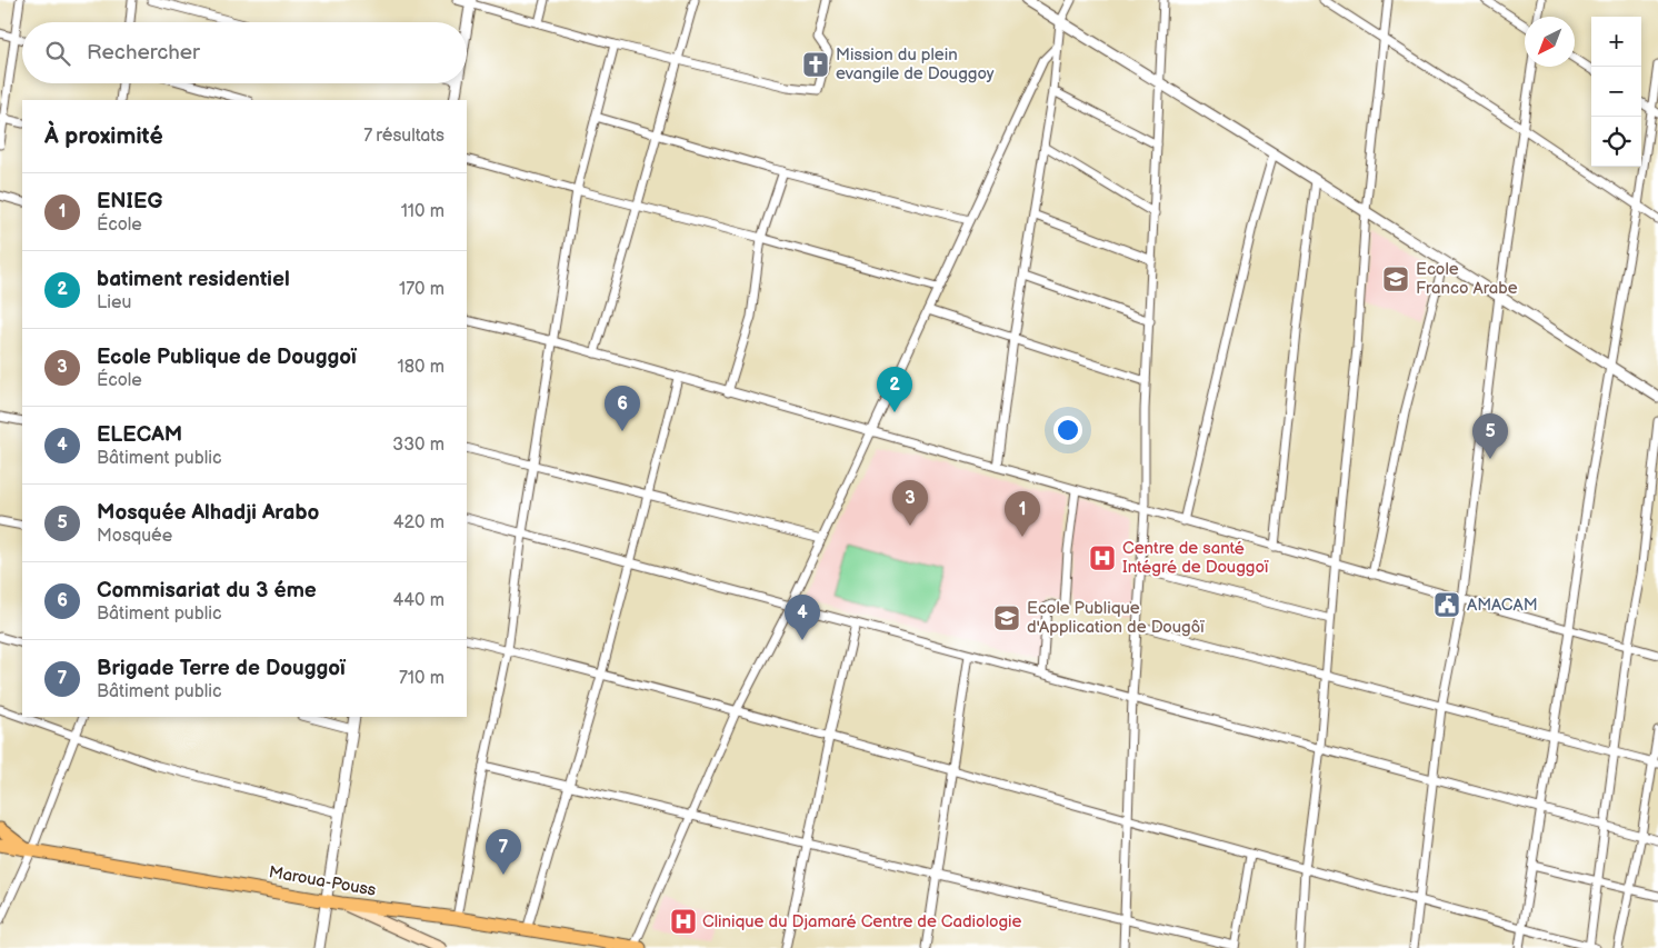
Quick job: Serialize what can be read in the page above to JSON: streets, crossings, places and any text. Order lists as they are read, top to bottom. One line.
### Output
{"streets":{"main road":["Maroua-Pouss"]},"places":{"church":["Mission du plein evangile de Douggoy"],"school or university":["Ecole Franco Arabe","Ecole Publique d'Application de Dougôï"],"hospital":["Centre de santé Intégré de Douggoï","Clinique du Djamaré Centre de Cadiologie"],"public building":["AMACAM"]},"north":"bottom left","page":{"map_buttons":["+","−"],"search":"Rechercher","heading":["À proximité","7 résultats"],"list":[{"mark":"1","name":"ENIEG","note":"École","value":"110 m"},{"mark":"2","name":"batiment residentiel","note":"Lieu","value":"170 m"},{"mark":"3","name":"Ecole Publique de Douggoï","note":"École","value":"180 m"},{"mark":"4","name":"ELECAM","note":"Bâtiment public","value":"330 m"},{"mark":"5","name":"Mosquée Alhadji Arabo","note":"Mosquée","value":"420 m"},{"mark":"6","name":"Commisariat du 3 éme","note":"Bâtiment public","value":"440 m"},{"mark":"7","name":"Brigade Terre de Douggoï","note":"Bâtiment public","value":"710 m"}],"pins":["2","6","5","3","1","4","7"]}}
